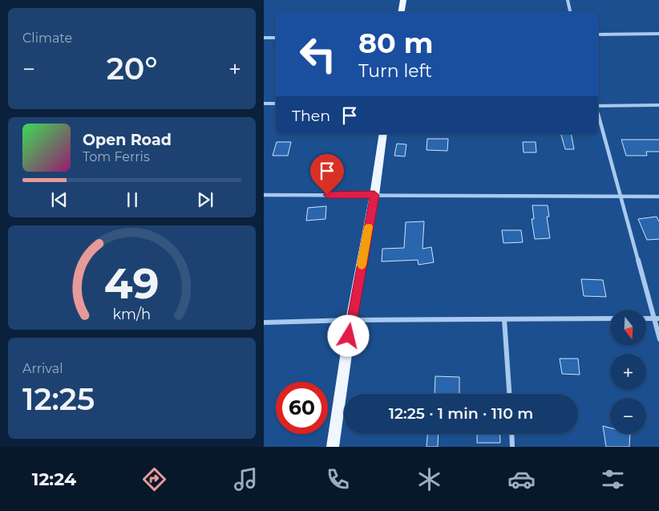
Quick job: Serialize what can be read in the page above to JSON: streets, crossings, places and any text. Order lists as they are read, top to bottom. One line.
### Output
{"north":"bottom","page":{"tile":["Climate",["Arrival","12:25"]],"turn":["80 m","Turn left"],"heat":["−","20°","+"],"then":"Then","song":["Open Road","Tom Ferris"],"map_buttons":["+","−"],"limit":"60","trip":"12:25 · 1 min · 110 m","tabs":"12:24","gauge":["49","km/h"]}}
